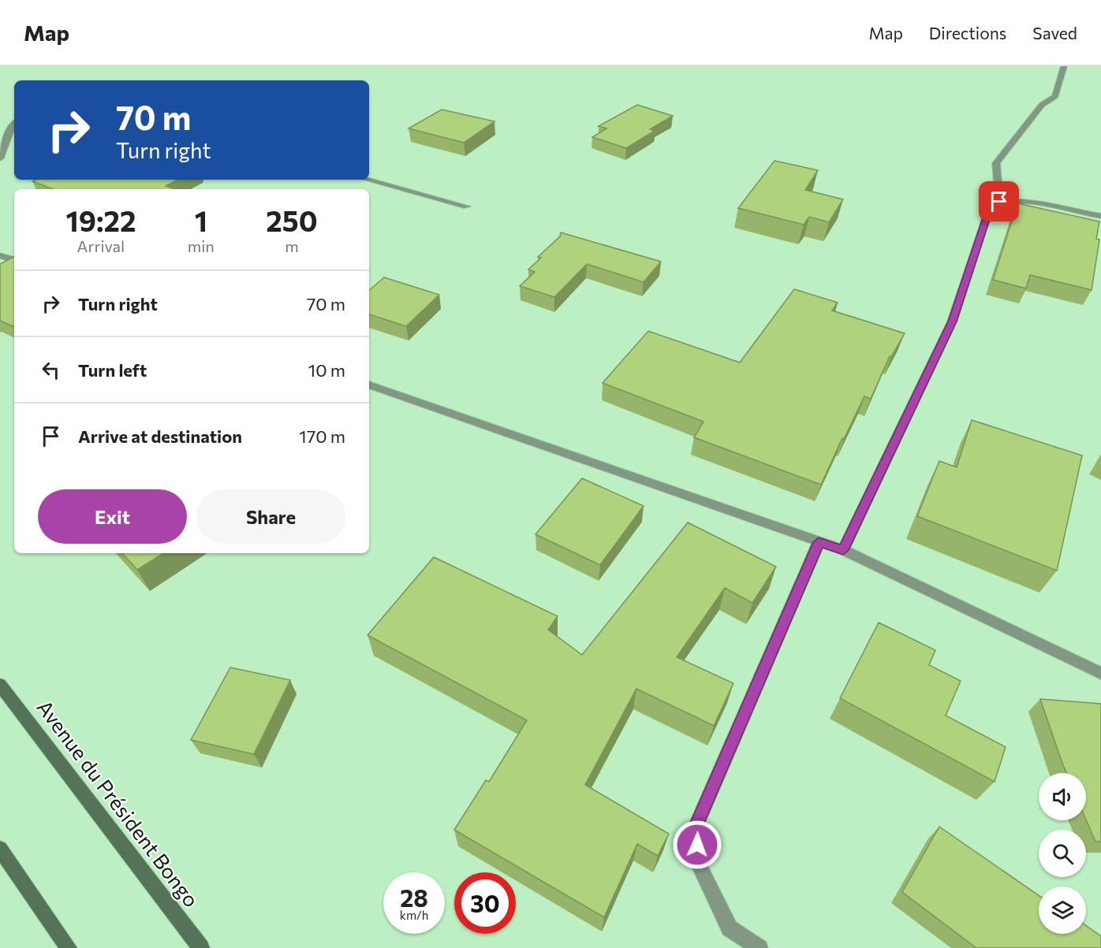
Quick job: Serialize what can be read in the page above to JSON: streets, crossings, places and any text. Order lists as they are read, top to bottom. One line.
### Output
{"streets":{"street":["Avenue du Président Bongo"]},"page":{"header":"Map","nav":["Map","Directions","Saved"],"turn":["70 m","Turn right"],"eta":["19:22","Arrival","1","min","250","m"],"list":[{"name":"Turn right","value":"70 m"},{"name":"Turn left","value":"10 m"},{"name":"Arrive at destination","value":"170 m"}],"buttons":["Exit","Share"],"speed":"28 km/h","limit":"30"}}
